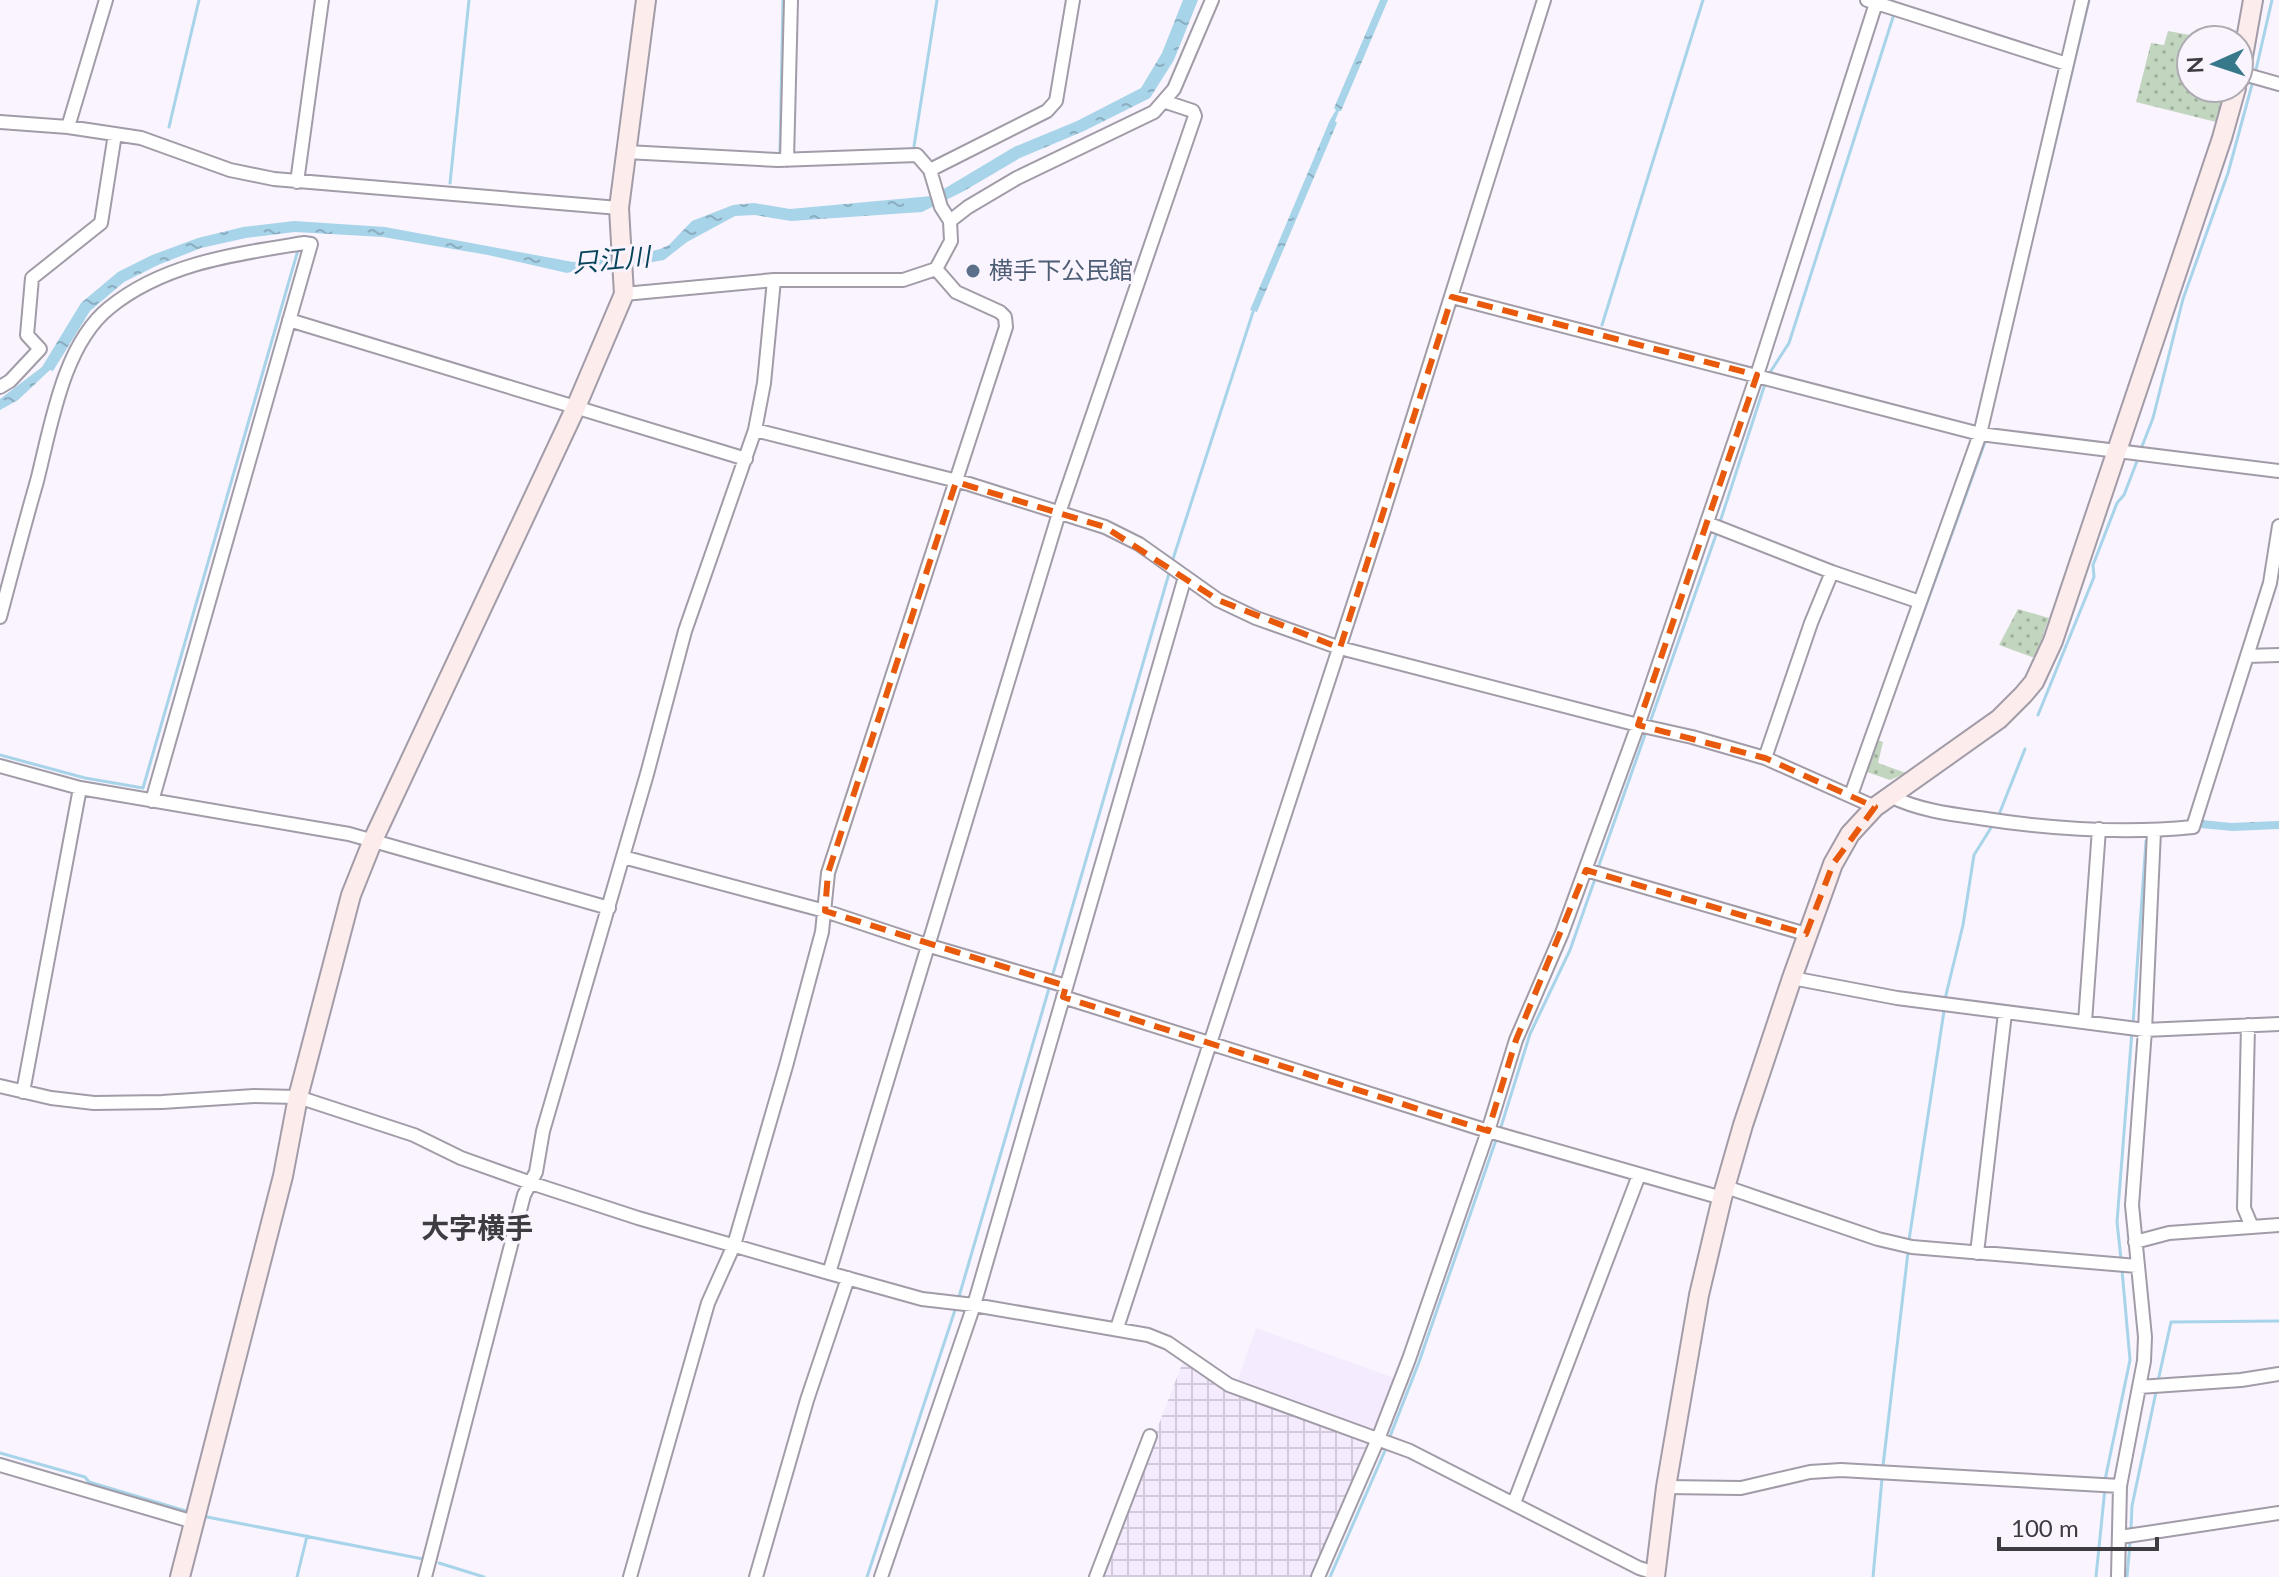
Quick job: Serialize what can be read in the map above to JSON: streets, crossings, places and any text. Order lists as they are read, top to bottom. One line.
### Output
{"districts":["大字横手"],"water":["只江川"],"places":["横手下公民館"],"scale_bar":"100 m","north":"left"}
